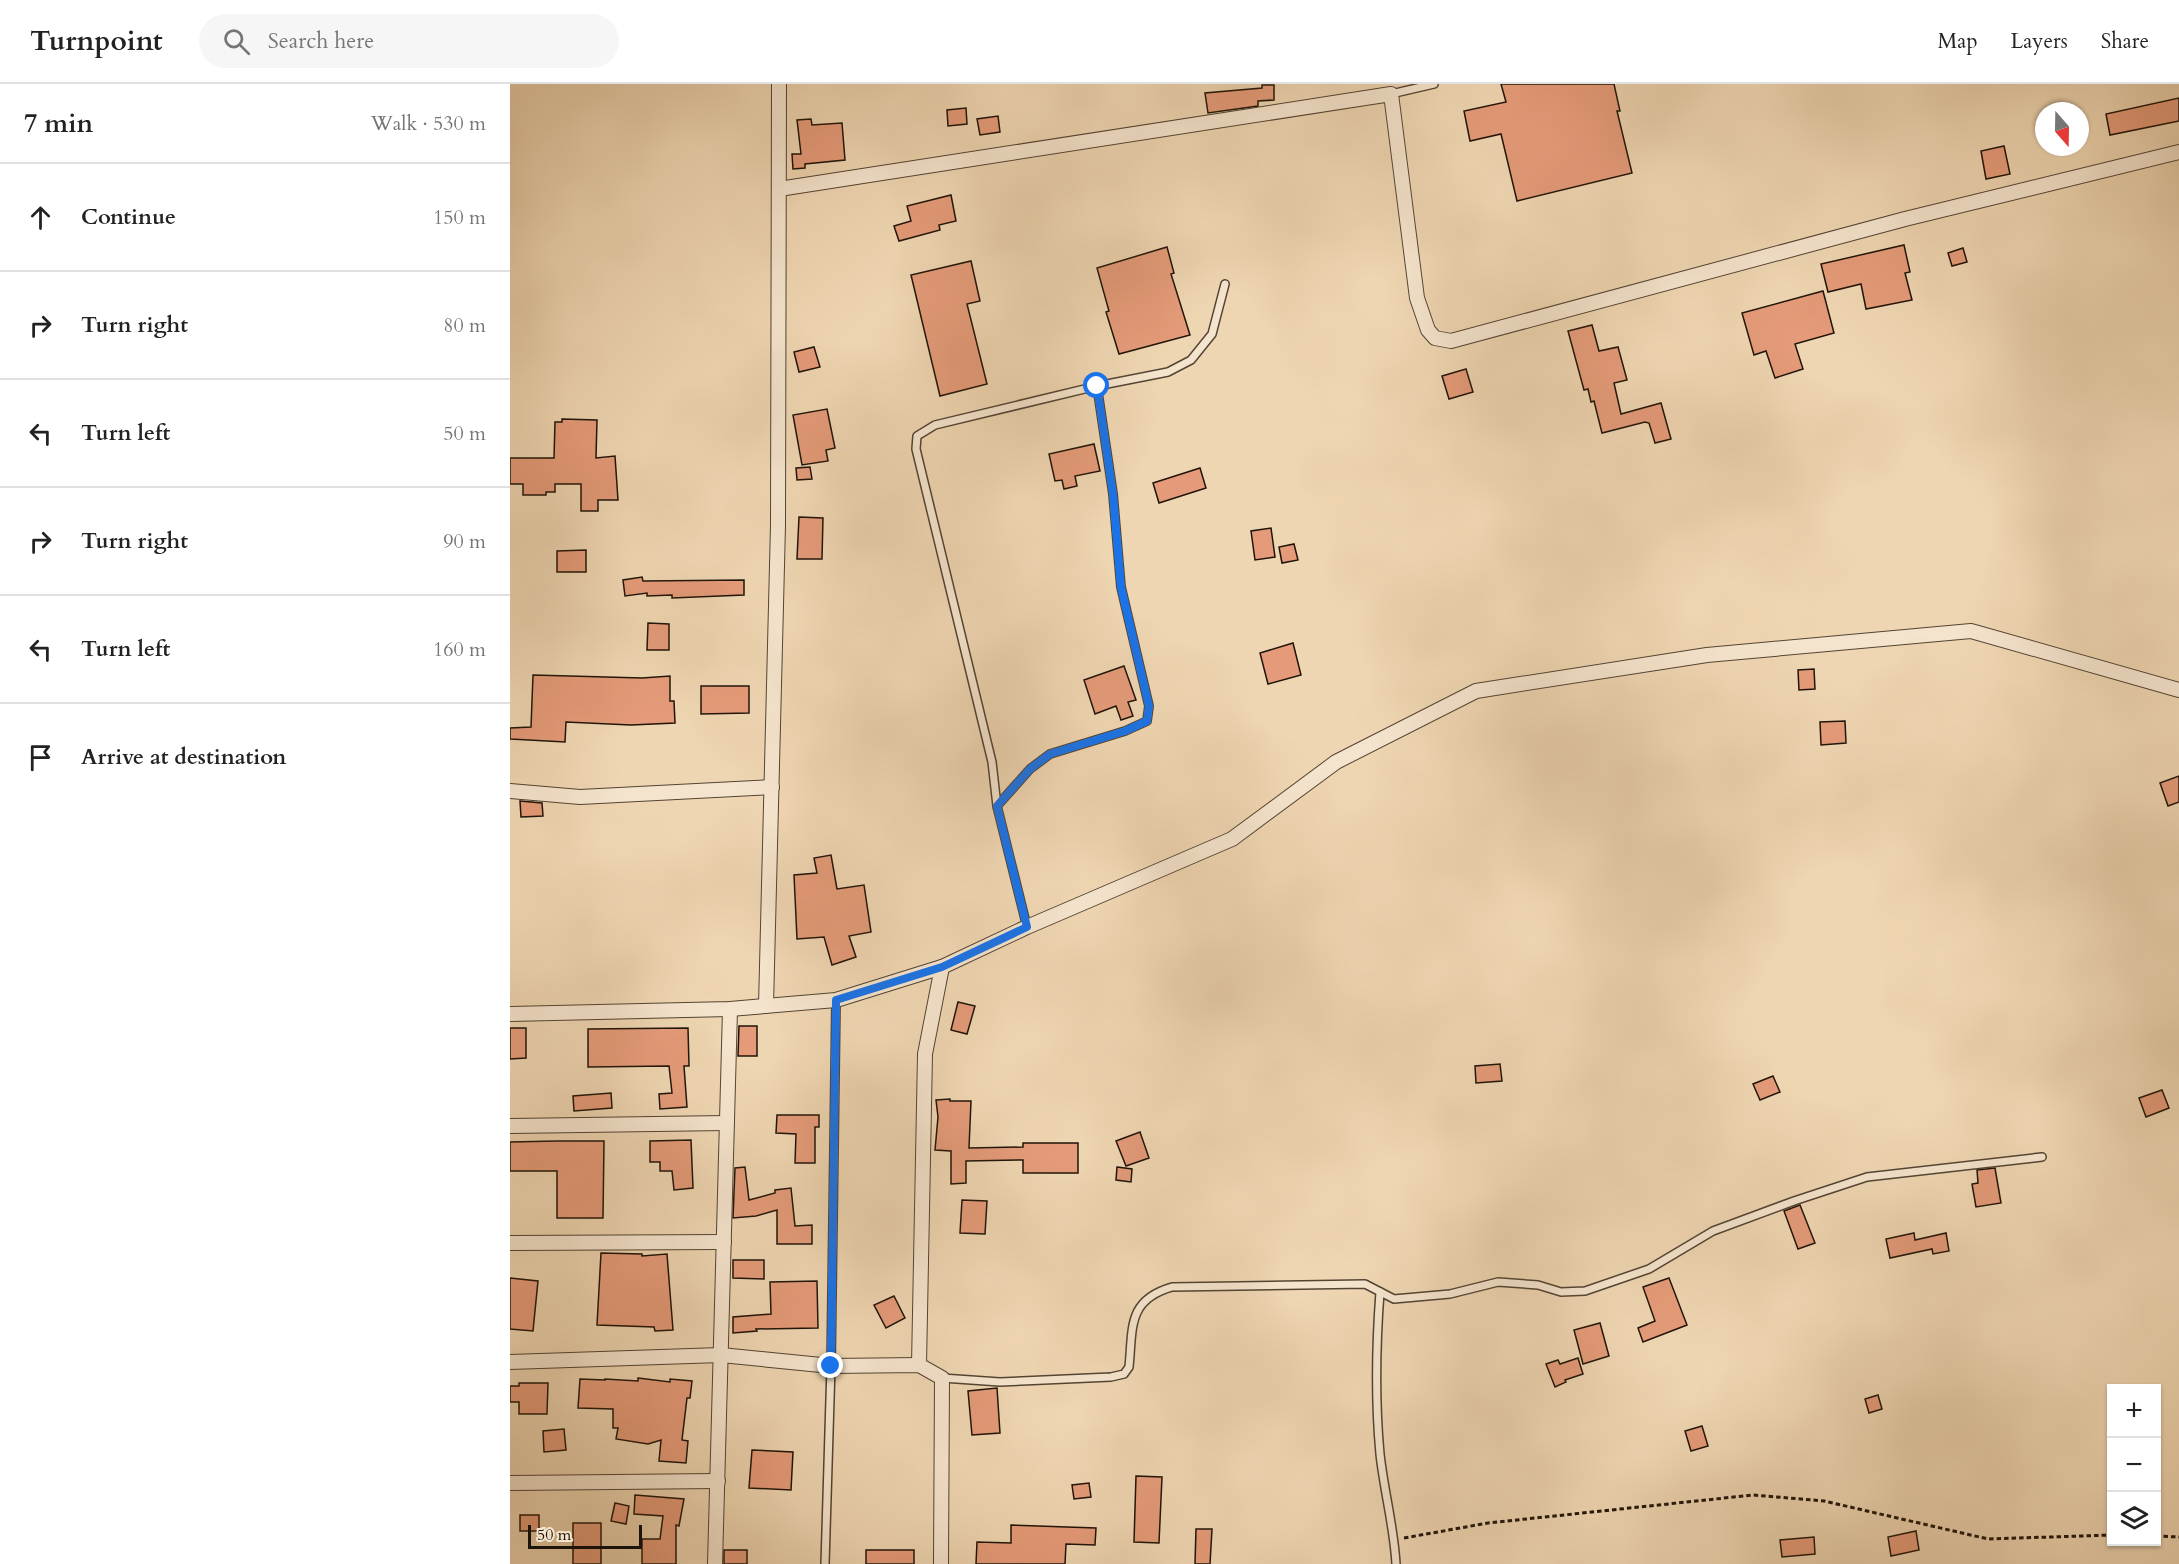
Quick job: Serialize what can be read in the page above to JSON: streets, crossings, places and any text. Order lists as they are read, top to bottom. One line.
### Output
{"scale_bar":"50 m","north":"bottom","page":{"header":"Turnpoint","search":"Search here","nav":["Map","Layers","Share"],"heading":["7 min","Walk · 530 m"],"list":[["Continue","150 m"],["Turn right","80 m"],["Turn left","50 m"],["Turn right","90 m"],["Turn left","160 m"],"Arrive at destination"],"map_buttons":["+","−"],"scale":"50 m"}}
